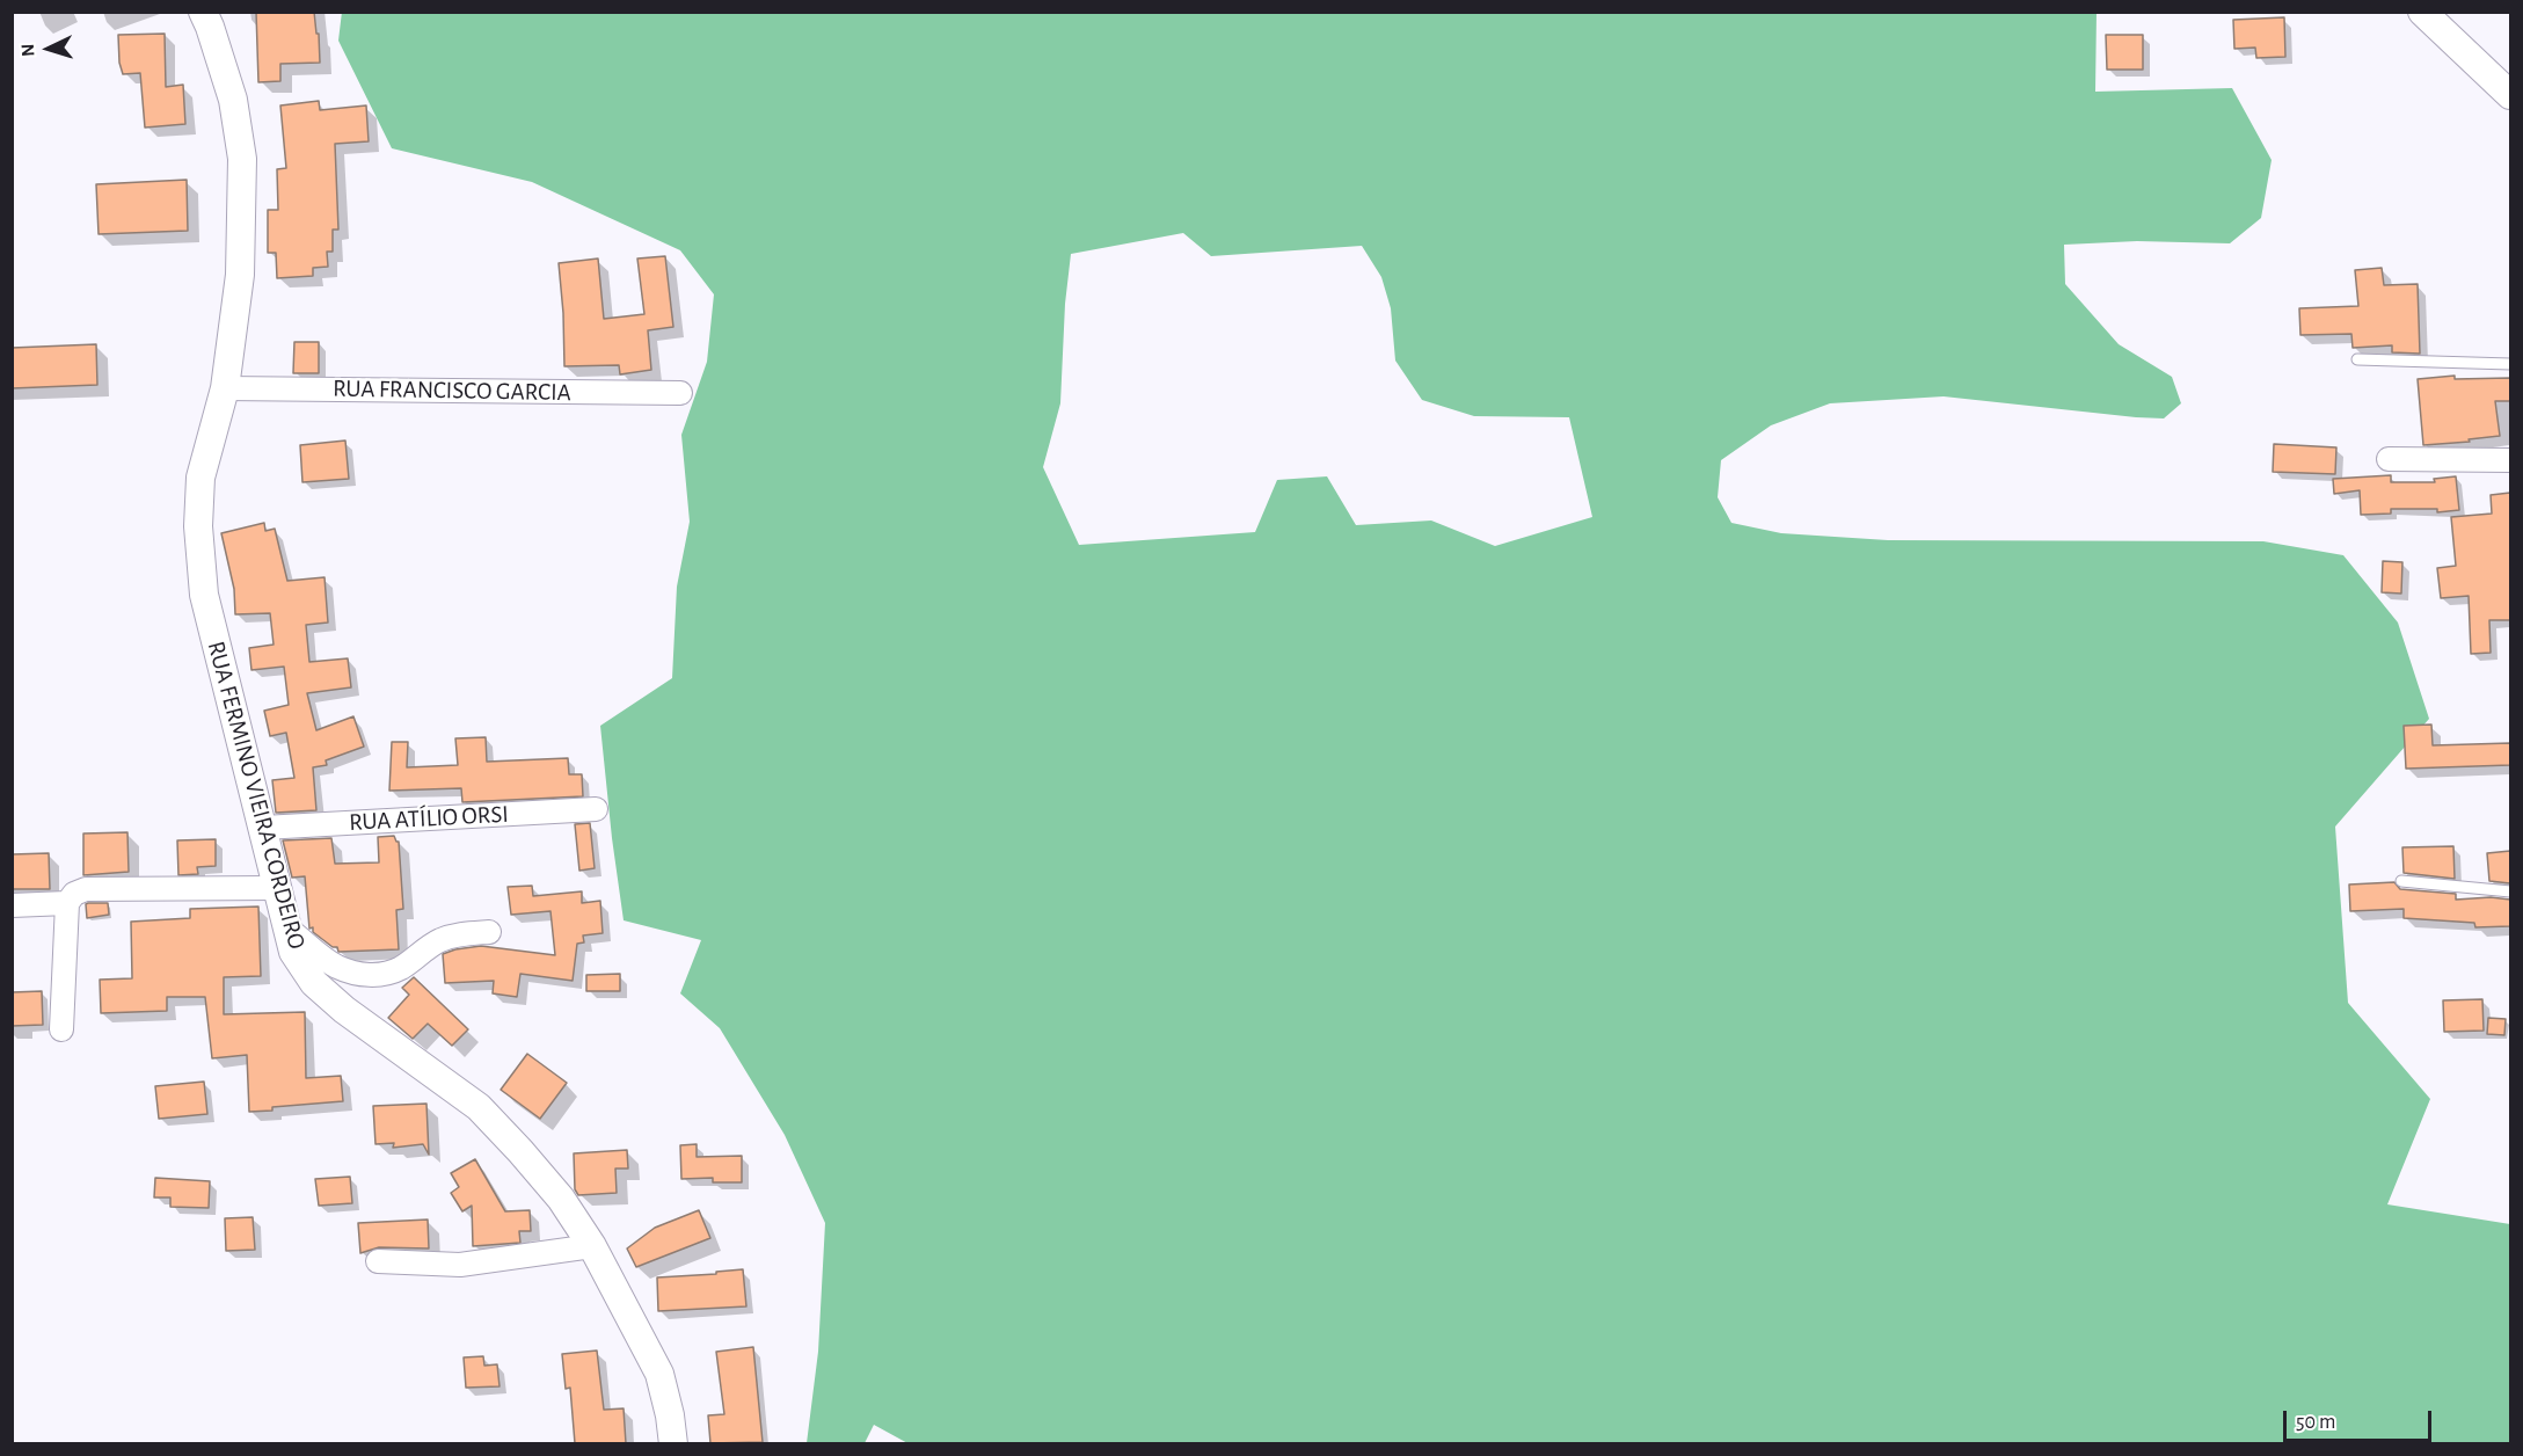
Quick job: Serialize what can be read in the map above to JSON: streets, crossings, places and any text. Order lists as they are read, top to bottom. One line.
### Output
{"streets":{"street":["RUA FRANCISCO GARCIA","RUA FERMINO VIEIRA CORDEIRO","RUA ATÍLIO ORSI"]},"crossings":[["RUA FRANCISCO GARCIA","RUA FERMINO VIEIRA CORDEIRO"],["RUA FERMINO VIEIRA CORDEIRO","RUA ATÍLIO ORSI"]],"scale_bar":"50 m","north":"left"}
